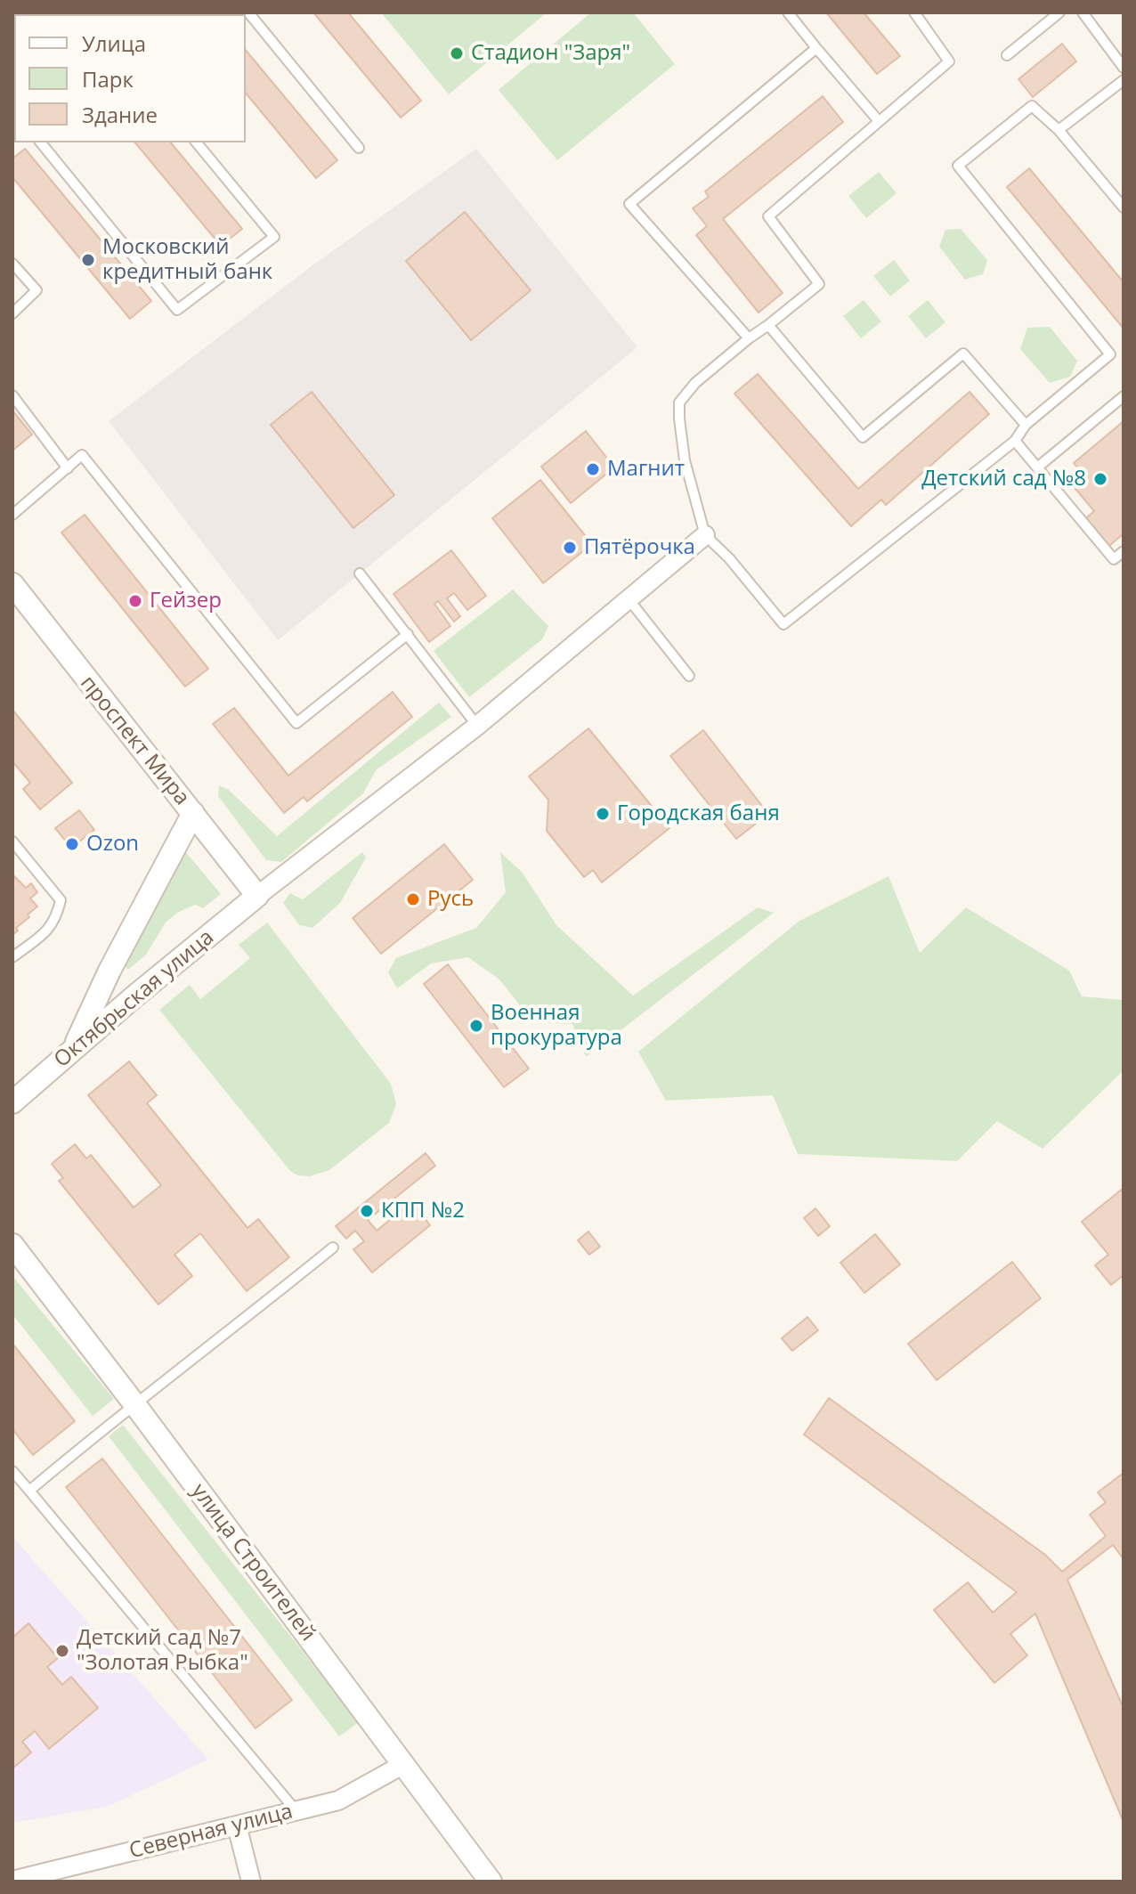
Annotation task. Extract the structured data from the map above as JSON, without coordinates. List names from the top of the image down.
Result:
{
  "streets": {
    "street": [
      "проспект Мира",
      "Октябрьская улица",
      "улица Строителей",
      "Северная улица"
    ]
  },
  "crossings": [
    ["проспект Мира", "Октябрьская улица"],
    ["улица Строителей", "Северная улица"]
  ],
  "places": [
    "Стадион \"Заря\"",
    "Московский кредитный банк",
    "Магнит",
    "Детский сад №8",
    "Пятёрочка",
    "Гейзер",
    "Городская баня",
    "Ozon",
    "Русь",
    "Военная прокуратура",
    "КПП №2",
    "Детский сад №7 \"Золотая Рыбка\""
  ],
  "legend": ["Улица", "Парк", "Здание"]
}
